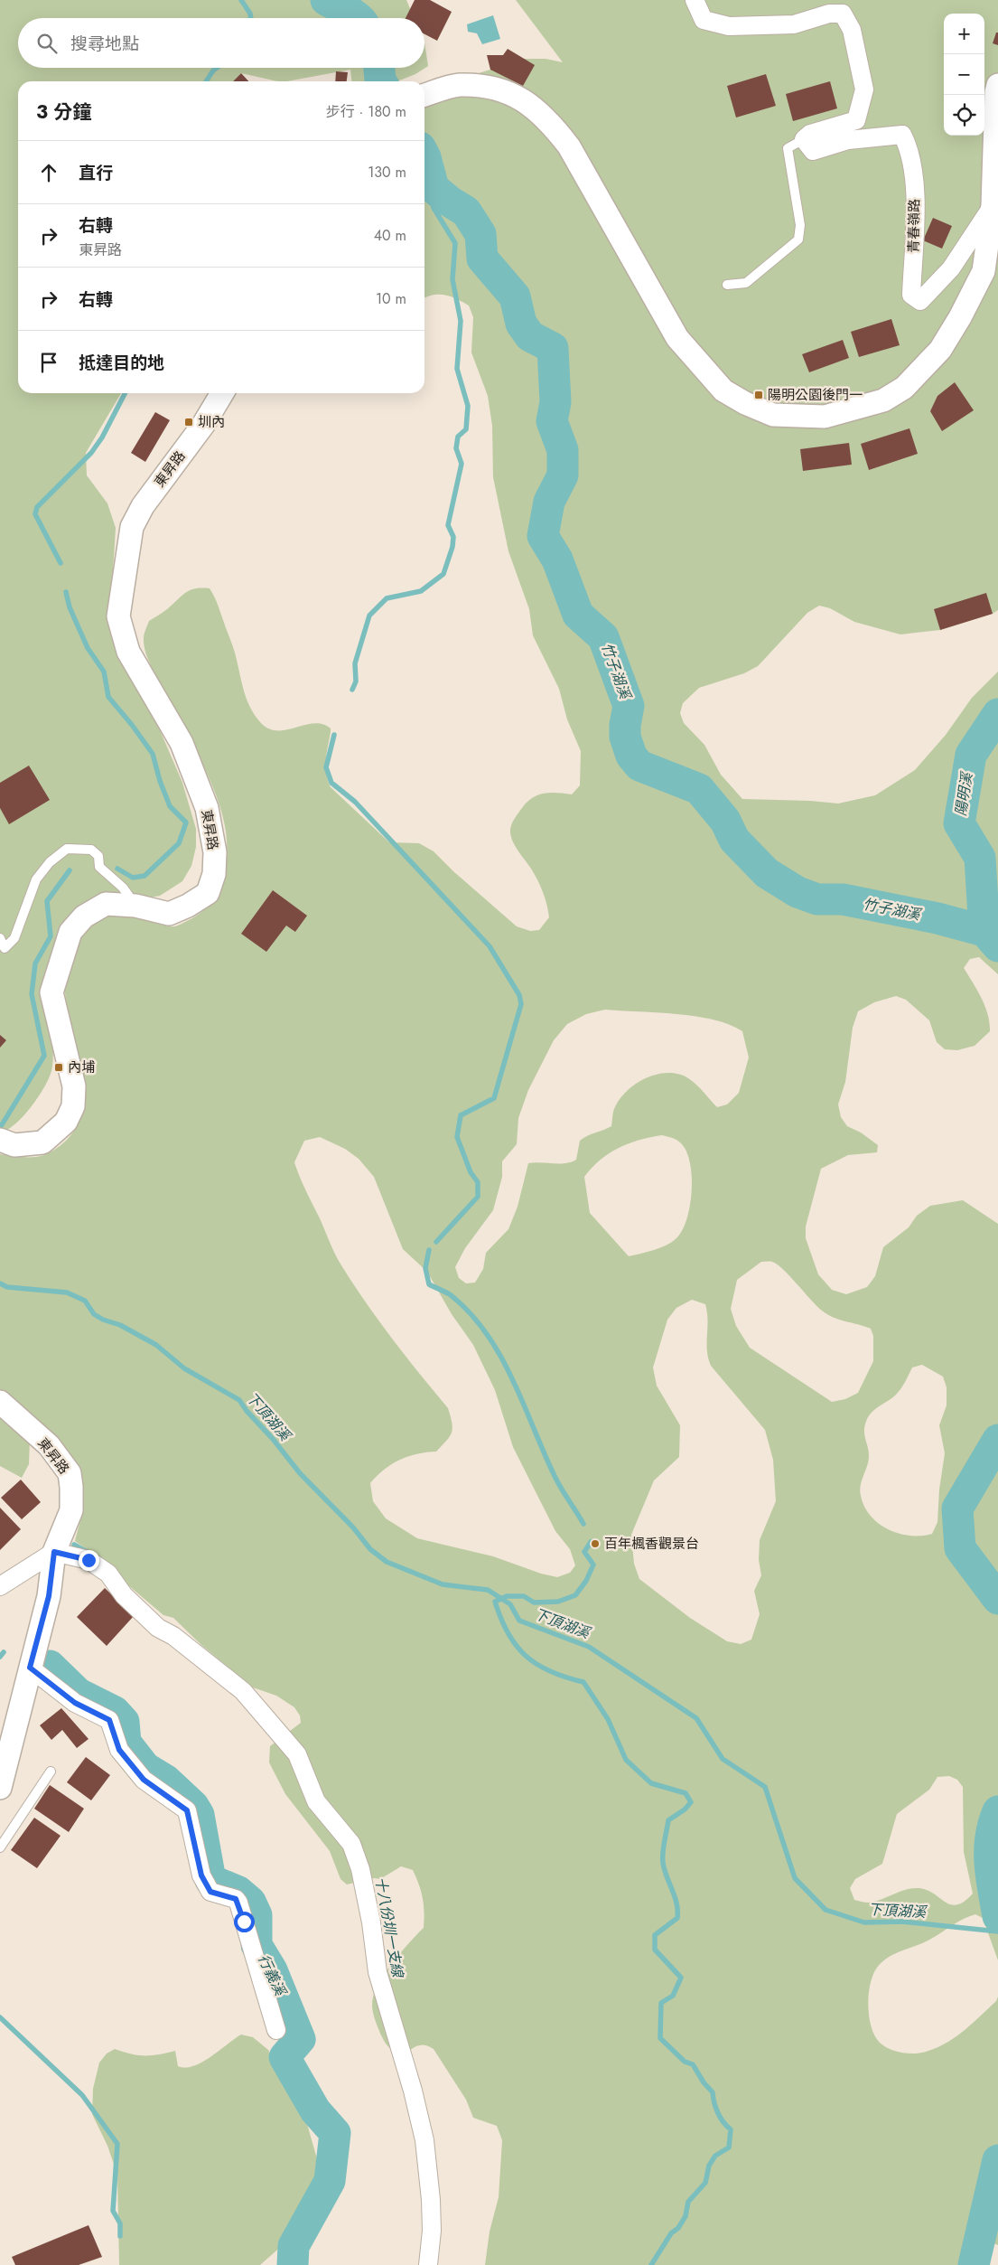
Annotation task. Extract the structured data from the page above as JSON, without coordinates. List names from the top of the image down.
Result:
{
  "streets": {
    "street": ["青春嶺路", "東昇路"]
  },
  "water": [
    "竹子湖溪",
    "陽明溪",
    "下頂湖溪",
    "十八份圳一支線",
    "行義溪"
  ],
  "places": {
    "transit": ["陽明公園後門一", "圳內", "內埔"],
    "other": ["百年楓香觀景台"]
  },
  "page": {
    "map_buttons": ["+", "−"],
    "search": "搜尋地點",
    "heading": ["3 分鐘", "步行 · 180 m"],
    "list": [
      ["直行", "130 m"],
      ["右轉", "東昇路", "40 m"],
      ["右轉", "10 m"],
      "抵達目的地"
    ]
  }
}
